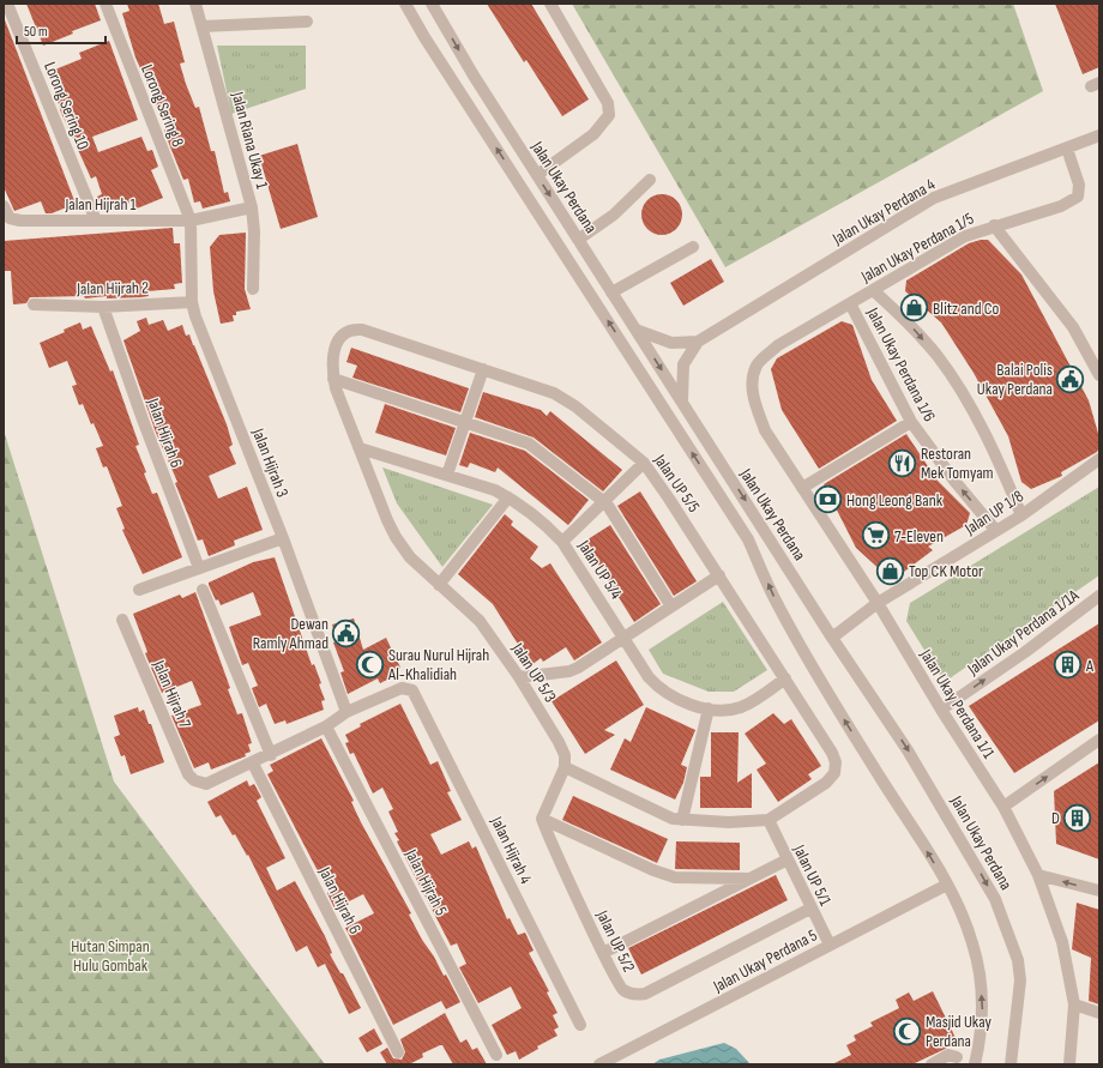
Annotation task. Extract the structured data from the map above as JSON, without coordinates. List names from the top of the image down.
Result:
{
  "streets": {
    "street": [
      "Lorong Sering 10",
      "Lorong Sering 8",
      "Jalan Riana Ukay 1",
      "Jalan Ukay Perdana",
      "Jalan Hijrah 1",
      "Jalan Ukay Perdana 4",
      "Jalan Ukay Perdana 1/5",
      "Jalan Hijrah 2",
      "Jalan Ukay Perdana 1/6",
      "Jalan Hijrah 6",
      "Jalan Hijrah 3",
      "Jalan UP 5/5",
      "Jalan UP 1/8",
      "Jalan UP 5/4",
      "Jalan Ukay Perdana 1/1A",
      "Jalan UP 5/3",
      "Jalan Hijrah 7",
      "Jalan Ukay Perdana 1/1",
      "Jalan Hijrah 4",
      "Jalan UP 5/1",
      "Jalan Hijrah 5",
      "Jalan UP 5/2",
      "Jalan Ukay Perdana 5"
    ]
  },
  "crossings": [
    ["Lorong Sering 10", "Jalan Hijrah 1"],
    ["Lorong Sering 8", "Jalan Hijrah 1"],
    ["Lorong Sering 8", "Jalan Hijrah 3"],
    ["Jalan Riana Ukay 1", "Jalan Hijrah 1"],
    ["Jalan Ukay Perdana", "Jalan Ukay Perdana 4"],
    ["Jalan Ukay Perdana", "Jalan UP 1/8"],
    ["Jalan Ukay Perdana", "Jalan Ukay Perdana 5"],
    ["Jalan Hijrah 1", "Jalan Hijrah 3"],
    ["Jalan Ukay Perdana 4", "Jalan Ukay Perdana 1/5"],
    ["Jalan Ukay Perdana 1/5", "Jalan Ukay Perdana 1/6"],
    ["Jalan Ukay Perdana 1/5", "Jalan Ukay Perdana 1/1"],
    ["Jalan Hijrah 2", "Jalan Hijrah 6"],
    ["Jalan Hijrah 2", "Jalan Hijrah 3"],
    ["Jalan Ukay Perdana 1/6", "Jalan UP 1/8"],
    ["Jalan Hijrah 6", "Jalan Hijrah 7"],
    ["Jalan Hijrah 3", "Jalan Hijrah 4"],
    ["Jalan UP 5/5", "Jalan UP 5/4"],
    ["Jalan UP 5/5", "Jalan UP 5/3"],
    ["Jalan UP 5/5", "Jalan UP 5/1"],
    ["Jalan UP 1/8", "Jalan Ukay Perdana 1/1"],
    ["Jalan UP 5/4", "Jalan UP 5/3"],
    ["Jalan Ukay Perdana 1/1A", "Jalan Ukay Perdana 1/1"],
    ["Jalan UP 5/1", "Jalan UP 5/2"],
    ["Jalan UP 5/1", "Jalan Ukay Perdana 5"]
  ],
  "one_way": ["Jalan Ukay Perdana 1/1A"],
  "parks": ["Hutan Simpan Hulu Gombak"],
  "places": {
    "shop": ["Blitz and Co", "Top CK Motor"],
    "public building": ["Balai Polis Ukay Perdana", "Dewan Ramly Ahmad"],
    "restaurant": ["Restoran Mek Tomyam"],
    "bank": ["Hong Leong Bank"],
    "supermarket": ["7-Eleven"],
    "mosque": ["Surau Nurul Hijrah Al-Khalidiah", "Masjid Ukay Perdana"],
    "building": ["A", "D"]
  },
  "scale_bar": "50 m"
}
